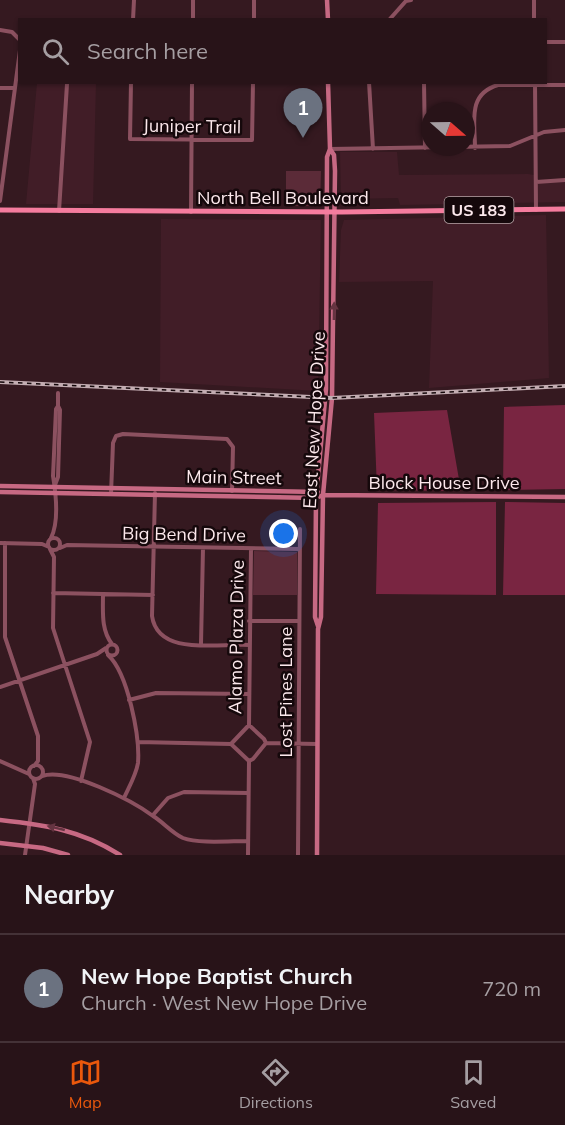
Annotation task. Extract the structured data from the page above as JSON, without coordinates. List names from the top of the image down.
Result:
{
  "streets": {
    "main road": [
      "North Bell Boulevard",
      "US 183",
      "East New Hope Drive",
      "Main Street",
      "Block House Drive"
    ],
    "street": [
      "Juniper Trail",
      "Big Bend Drive",
      "Alamo Plaza Drive",
      "Lost Pines Lane"
    ]
  },
  "crossings": [
    ["North Bell Boulevard", "East New Hope Drive"],
    ["East New Hope Drive", "Main Street"],
    ["East New Hope Drive", "Block House Drive"],
    ["Main Street", "Block House Drive"],
    ["Big Bend Drive", "Alamo Plaza Drive"],
    ["Big Bend Drive", "Lost Pines Lane"]
  ],
  "north": "right",
  "page": {
    "search": "Search here",
    "pins": "1",
    "heading": "Nearby",
    "list": [
      {
        "mark": "1",
        "name": "New Hope Baptist Church",
        "note": "Church · West New Hope Drive",
        "value": "720 m"
      }
    ],
    "nav": ["Map", "Directions", "Saved"]
  }
}
